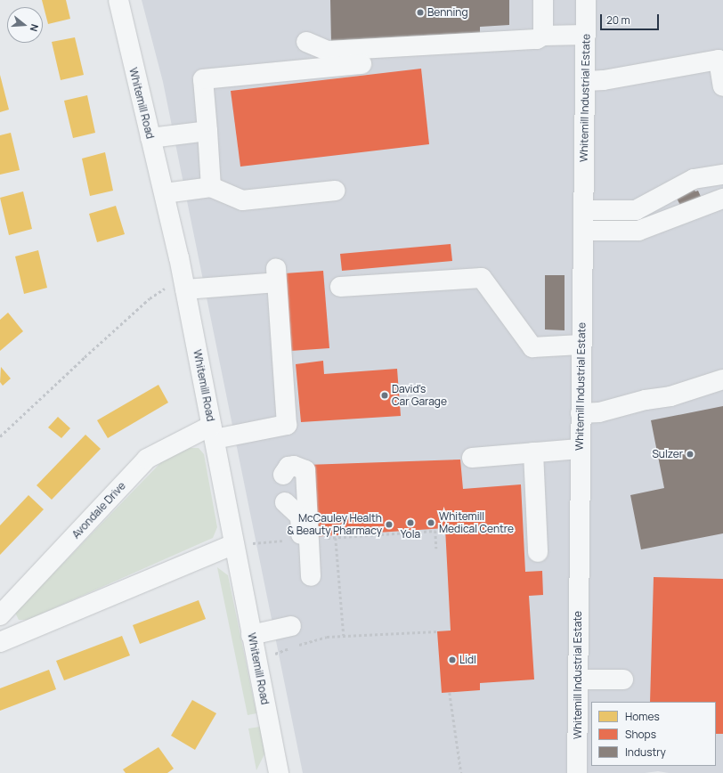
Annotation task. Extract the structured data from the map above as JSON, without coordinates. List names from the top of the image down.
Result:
{
  "streets": {
    "street": ["Whitemill Industrial Estate", "Whitemill Road", "Avondale Drive"]
  },
  "crossings": [
    ["Whitemill Road", "Avondale Drive"]
  ],
  "places": [
    "Benning",
    "David's Car Garage",
    "Sulzer",
    "Yola",
    "Whitemill Medical Centre",
    "McCauley Health & Beauty Pharmacy",
    "Lidl"
  ],
  "legend": ["Homes", "Shops", "Industry"],
  "scale_bar": "20 m",
  "north": "right"
}
